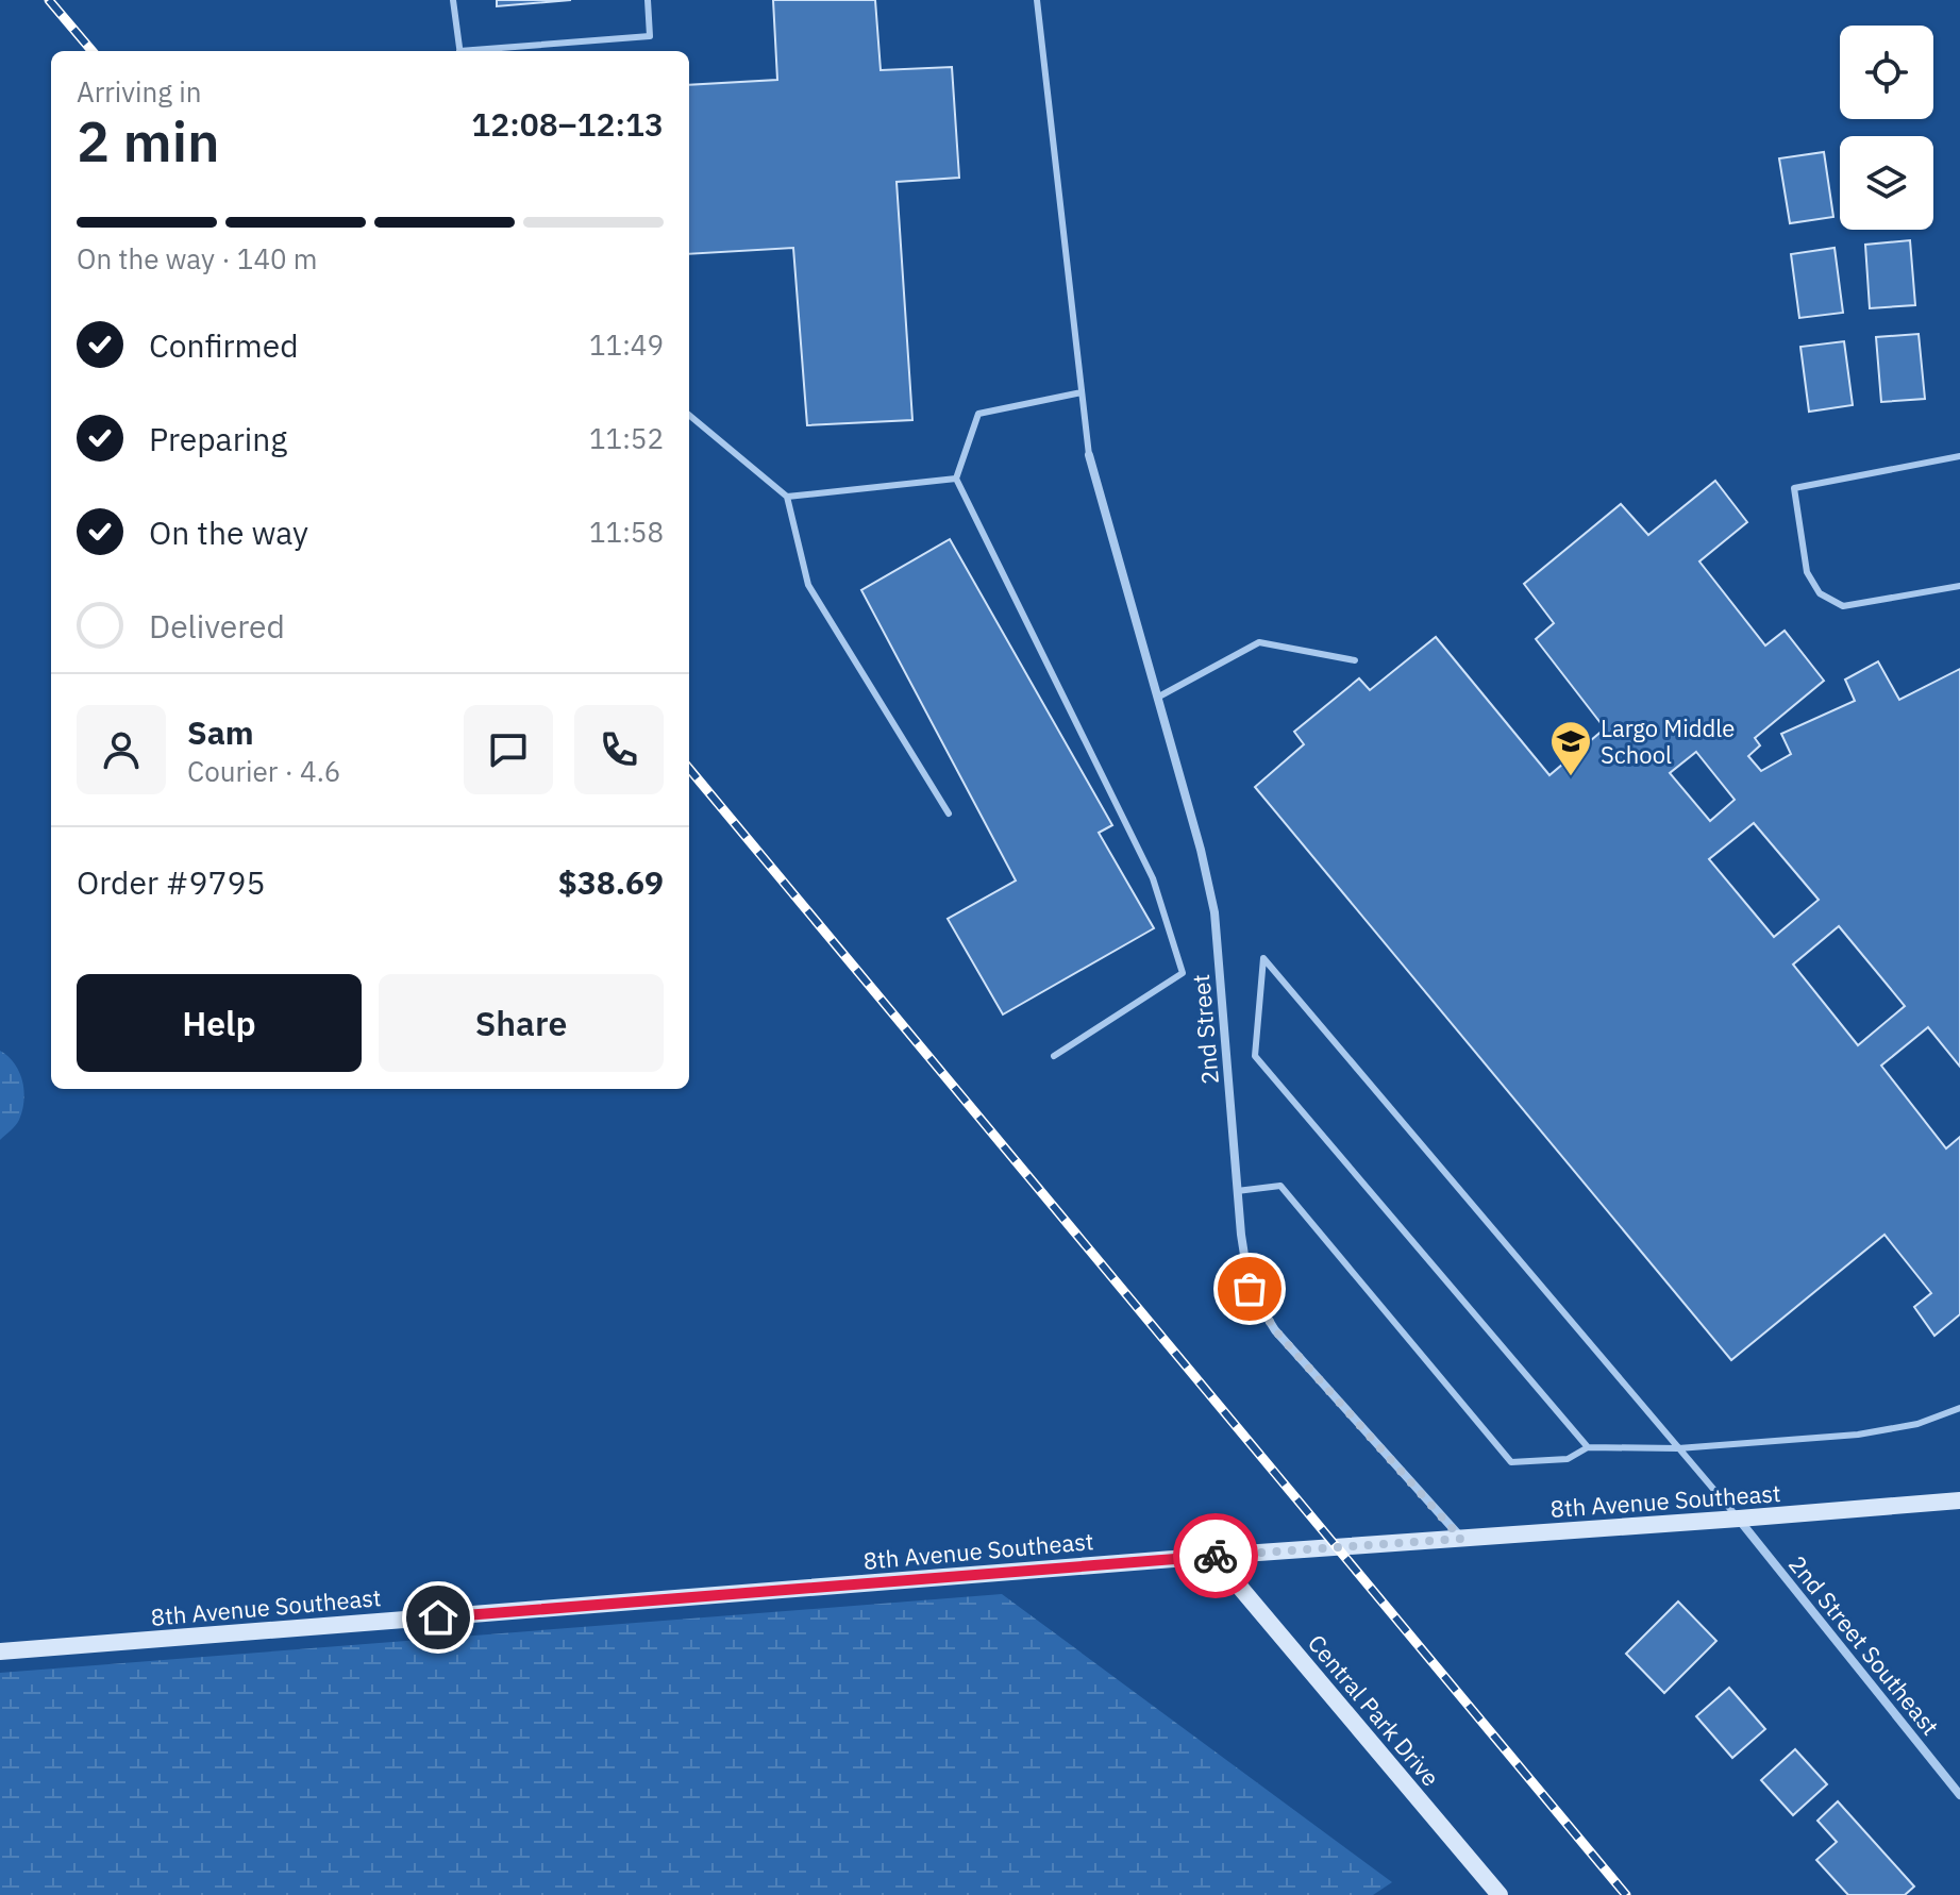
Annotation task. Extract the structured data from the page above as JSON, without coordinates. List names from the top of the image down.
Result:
{
  "streets": {
    "street": [
      "2nd Street",
      "8th Avenue Southeast",
      "2nd Street Southeast",
      "Central Park Drive"
    ]
  },
  "crossings": [
    ["2nd Street", "8th Avenue Southeast"],
    ["8th Avenue Southeast", "2nd Street Southeast"],
    ["8th Avenue Southeast", "Central Park Drive"]
  ],
  "places": {
    "school or university": ["Largo Middle School"]
  },
  "page": {
    "heading": ["2 min", "Arriving in", "12:08–12:13"],
    "panel": [
      "Sam",
      "Courier · 4.6",
      "Order #9795",
      "$38.69"
    ],
    "bar": "On the way · 140 m",
    "list": [
      ["Confirmed", "11:49"],
      ["Preparing", "11:52"],
      ["On the way", "11:58"],
      "Delivered"
    ],
    "buttons": ["Help", "Share"]
  }
}
